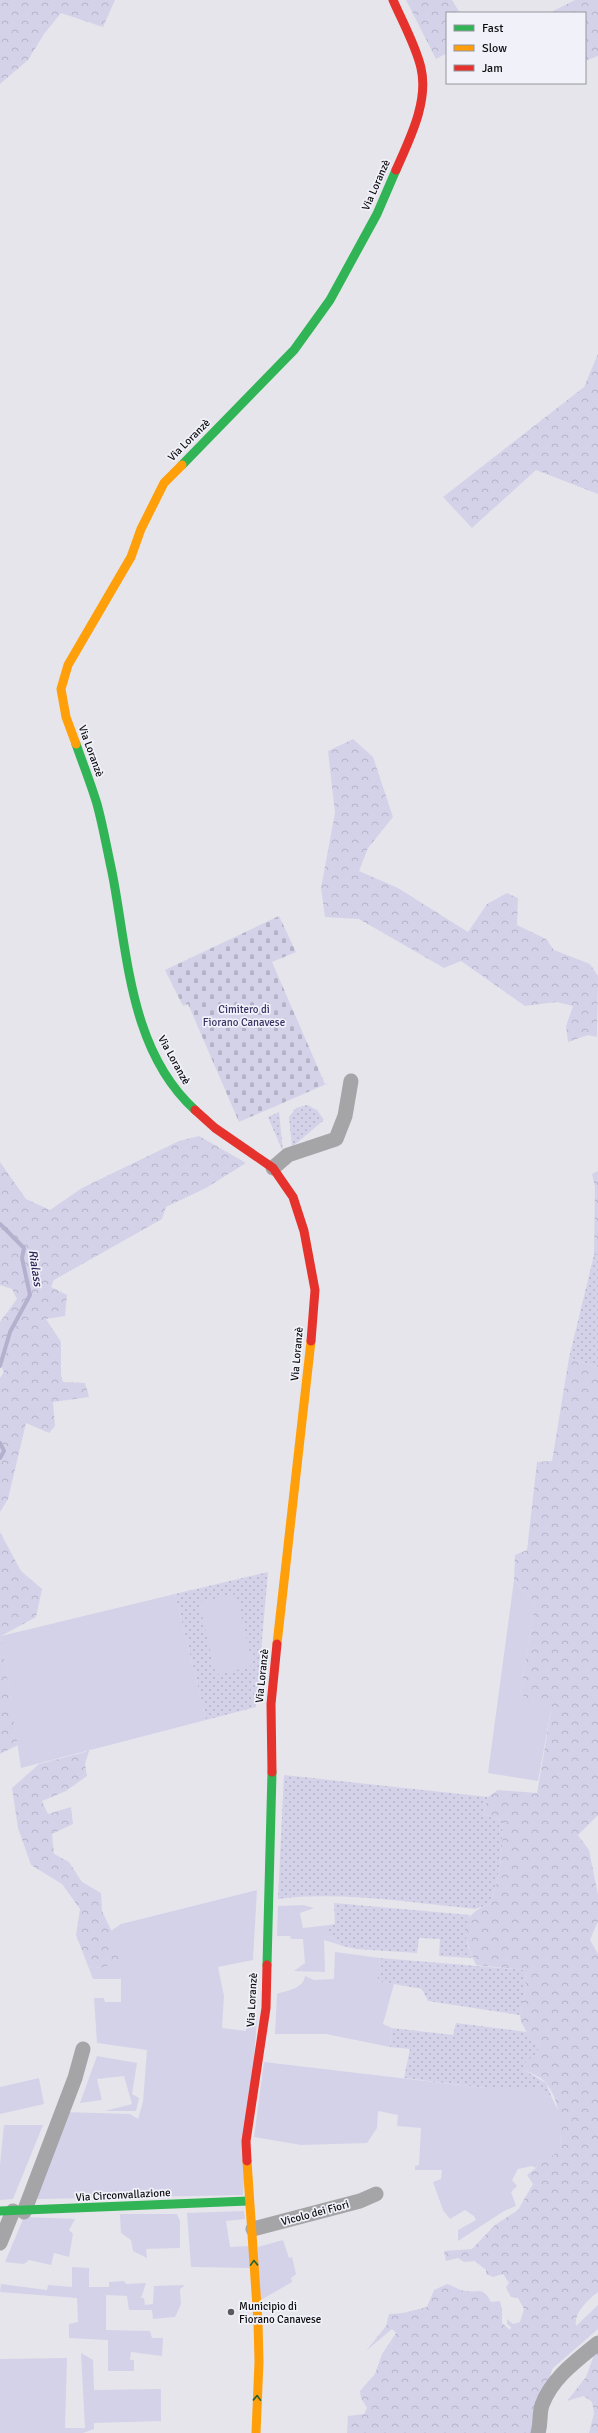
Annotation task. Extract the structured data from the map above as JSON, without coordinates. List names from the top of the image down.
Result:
{
  "streets": {
    "street": ["Via Loranzè", "Via Circonvallazione", "Vicolo dei Fiori"]
  },
  "crossings": [
    ["Via Loranzè", "Via Circonvallazione"],
    ["Via Loranzè", "Vicolo dei Fiori"]
  ],
  "water": ["Rialass"],
  "parks": ["Cimitero di Fiorano Canavese"],
  "places": ["Municipio di Fiorano Canavese"],
  "legend": ["Fast", "Slow", "Jam"]
}
